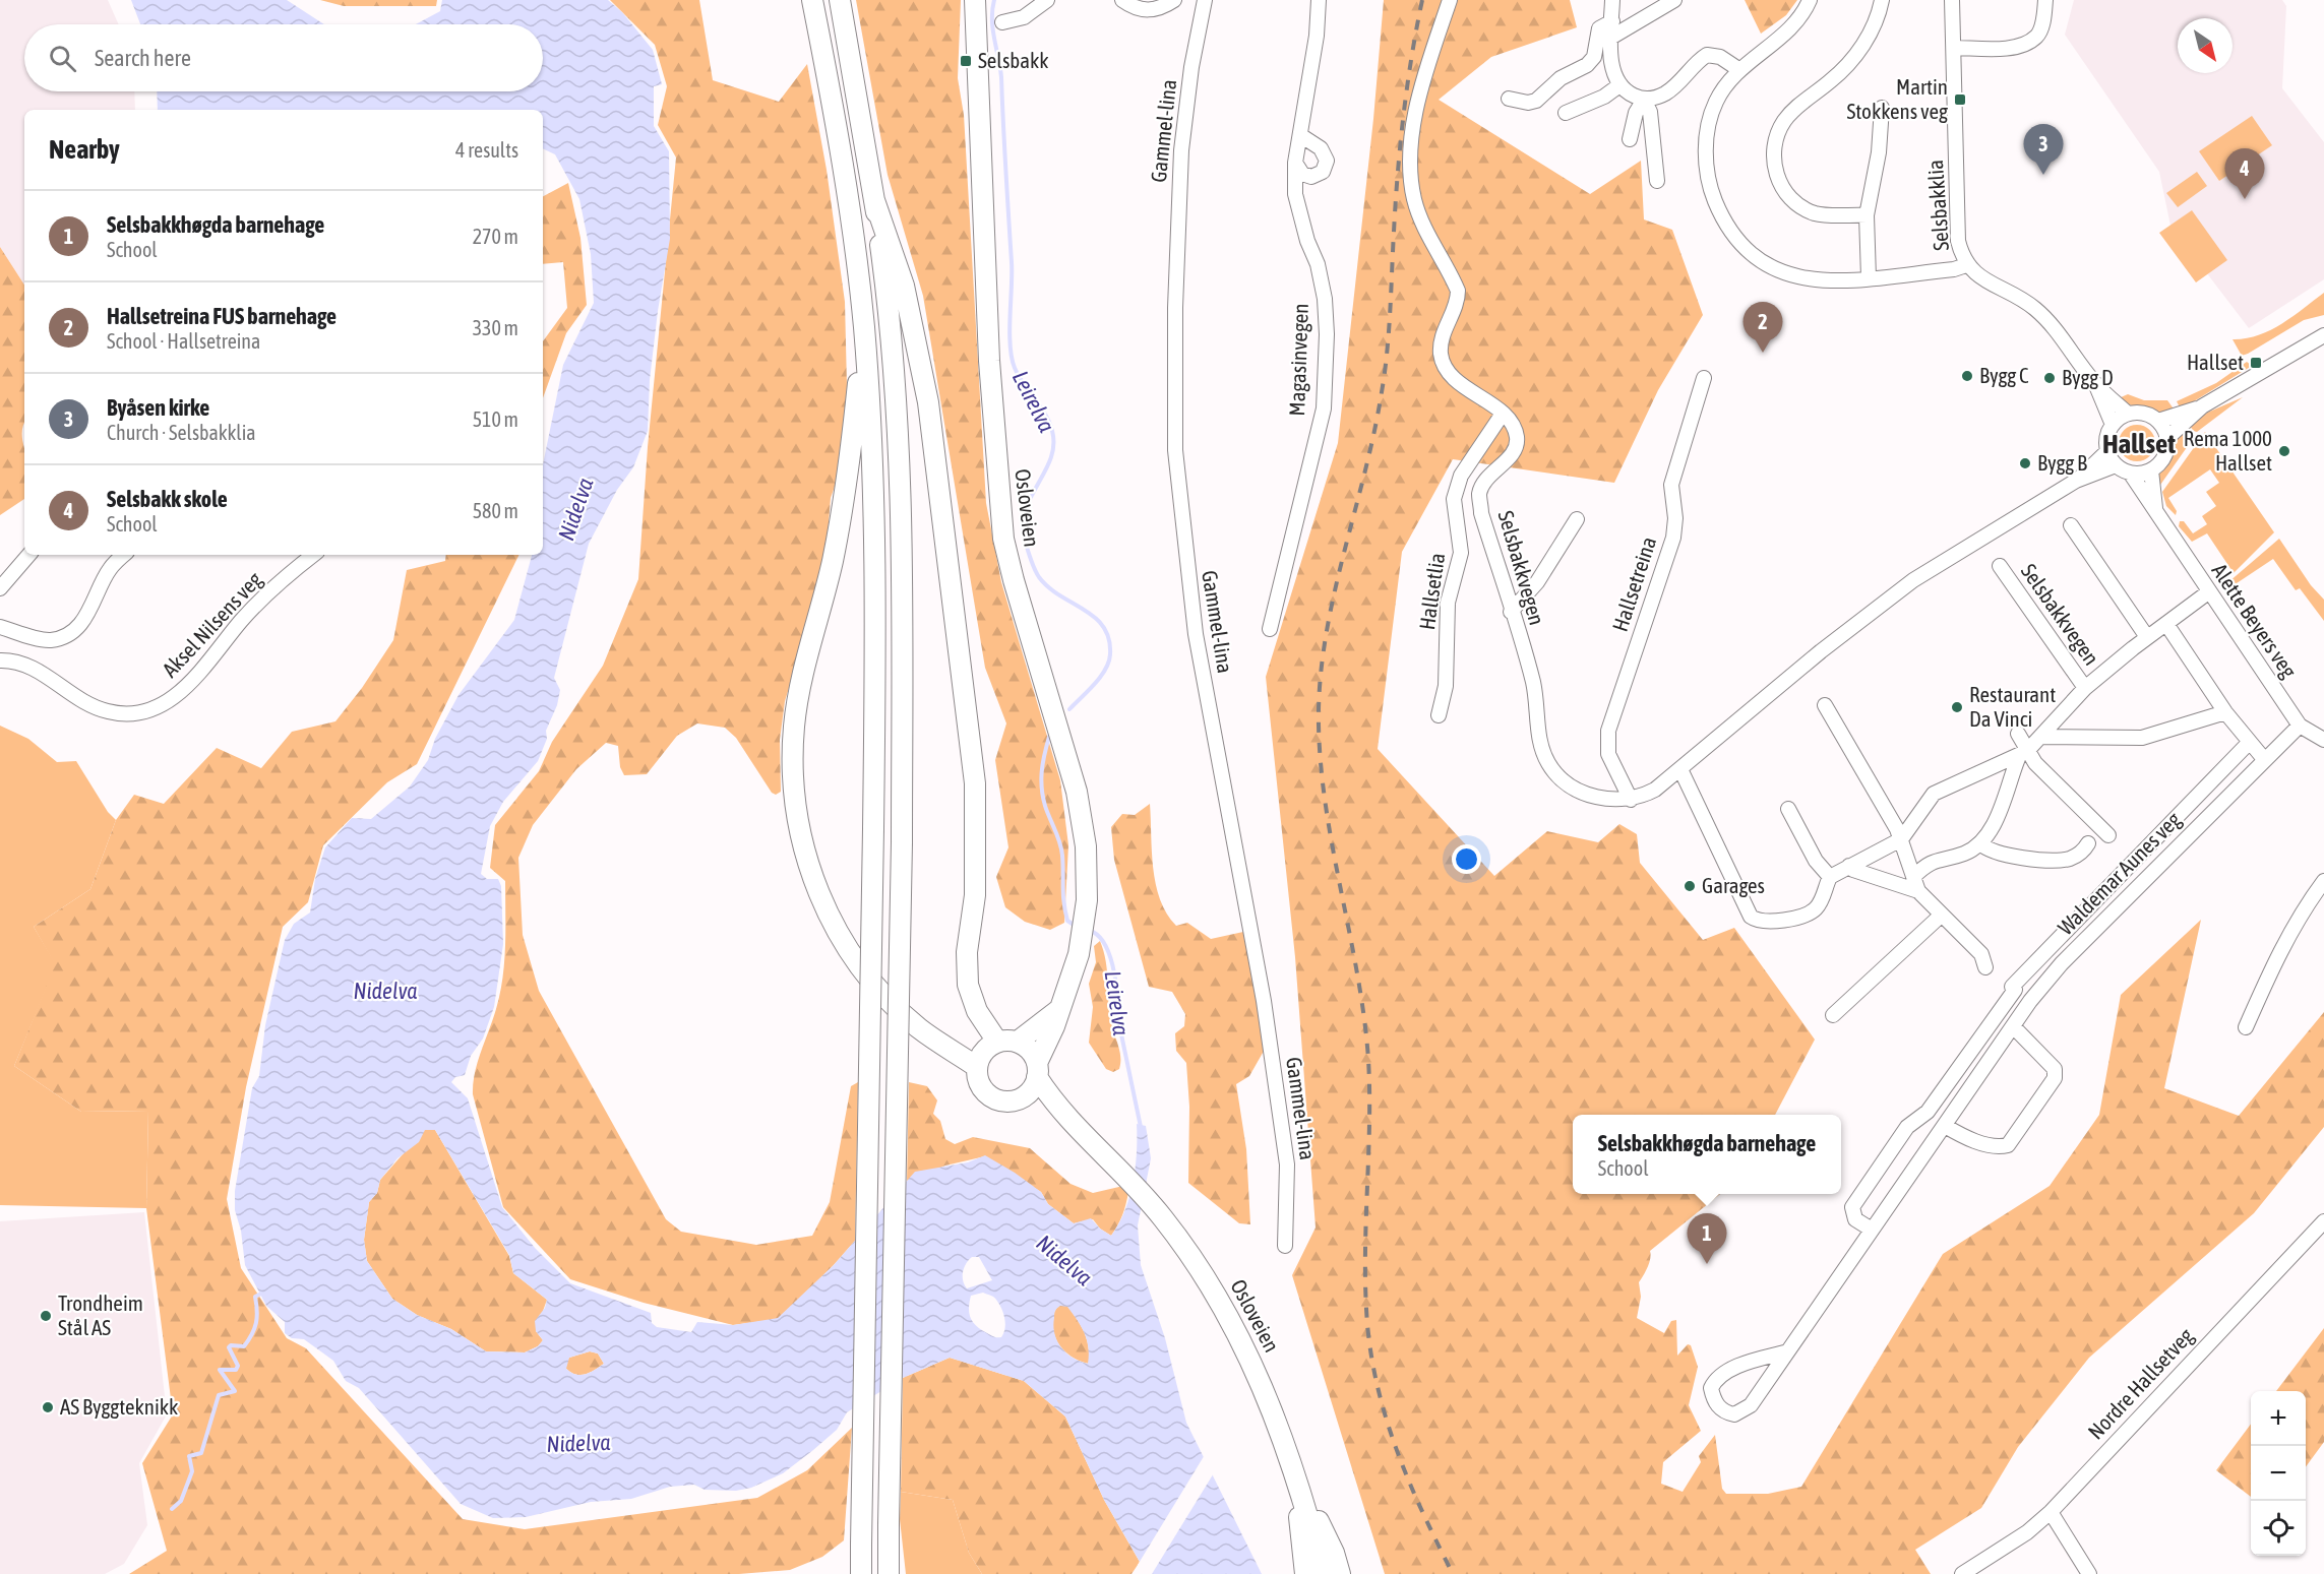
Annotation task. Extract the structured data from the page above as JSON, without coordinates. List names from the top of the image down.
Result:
{
  "streets": {
    "highway": ["Osloveien"],
    "street": [
      "Gammel-lina",
      "Selsbakklia",
      "Magasinvegen",
      "Selsbakkvegen",
      "Hallsetreina",
      "Hallsetlia",
      "Alette Beyers veg",
      "Aksel Nilsens veg",
      "Waldemar Aunes veg",
      "Nordre Hallsetveg"
    ]
  },
  "crossings": [
    ["Selsbakklia", "Selsbakkvegen"],
    ["Selsbakklia", "Alette Beyers veg"],
    ["Selsbakkvegen", "Hallsetreina"],
    ["Selsbakkvegen", "Hallsetlia"],
    ["Selsbakkvegen", "Alette Beyers veg"],
    ["Selsbakkvegen", "Waldemar Aunes veg"],
    ["Alette Beyers veg", "Waldemar Aunes veg"]
  ],
  "districts": ["Hallset"],
  "water": ["Leirelva", "Nidelva"],
  "places": {
    "transit": ["Selsbakk", "Martin Stokkens veg", "Hallset"],
    "other": [
      "Bygg C",
      "Bygg D",
      "Rema 1000 Hallset",
      "Bygg B",
      "Restaurant Da Vinci",
      "Garages",
      "Trondheim Stål AS",
      "AS Byggteknikk"
    ]
  },
  "north": "bottom right",
  "page": {
    "search": "Search here",
    "heading": ["Nearby", "4 results"],
    "pins": [
      "3",
      "4",
      "2",
      "1"
    ],
    "list": [
      {
        "mark": "1",
        "name": "Selsbakkhøgda barnehage",
        "note": "School",
        "value": "270 m"
      },
      {
        "mark": "2",
        "name": "Hallsetreina FUS barnehage",
        "note": "School · Hallsetreina",
        "value": "330 m"
      },
      {
        "mark": "3",
        "name": "Byåsen kirke",
        "note": "Church · Selsbakklia",
        "value": "510 m"
      },
      {
        "mark": "4",
        "name": "Selsbakk skole",
        "note": "School",
        "value": "580 m"
      }
    ],
    "popup": ["Selsbakkhøgda barnehage", "School"],
    "map_buttons": ["+", "−"]
  }
}
